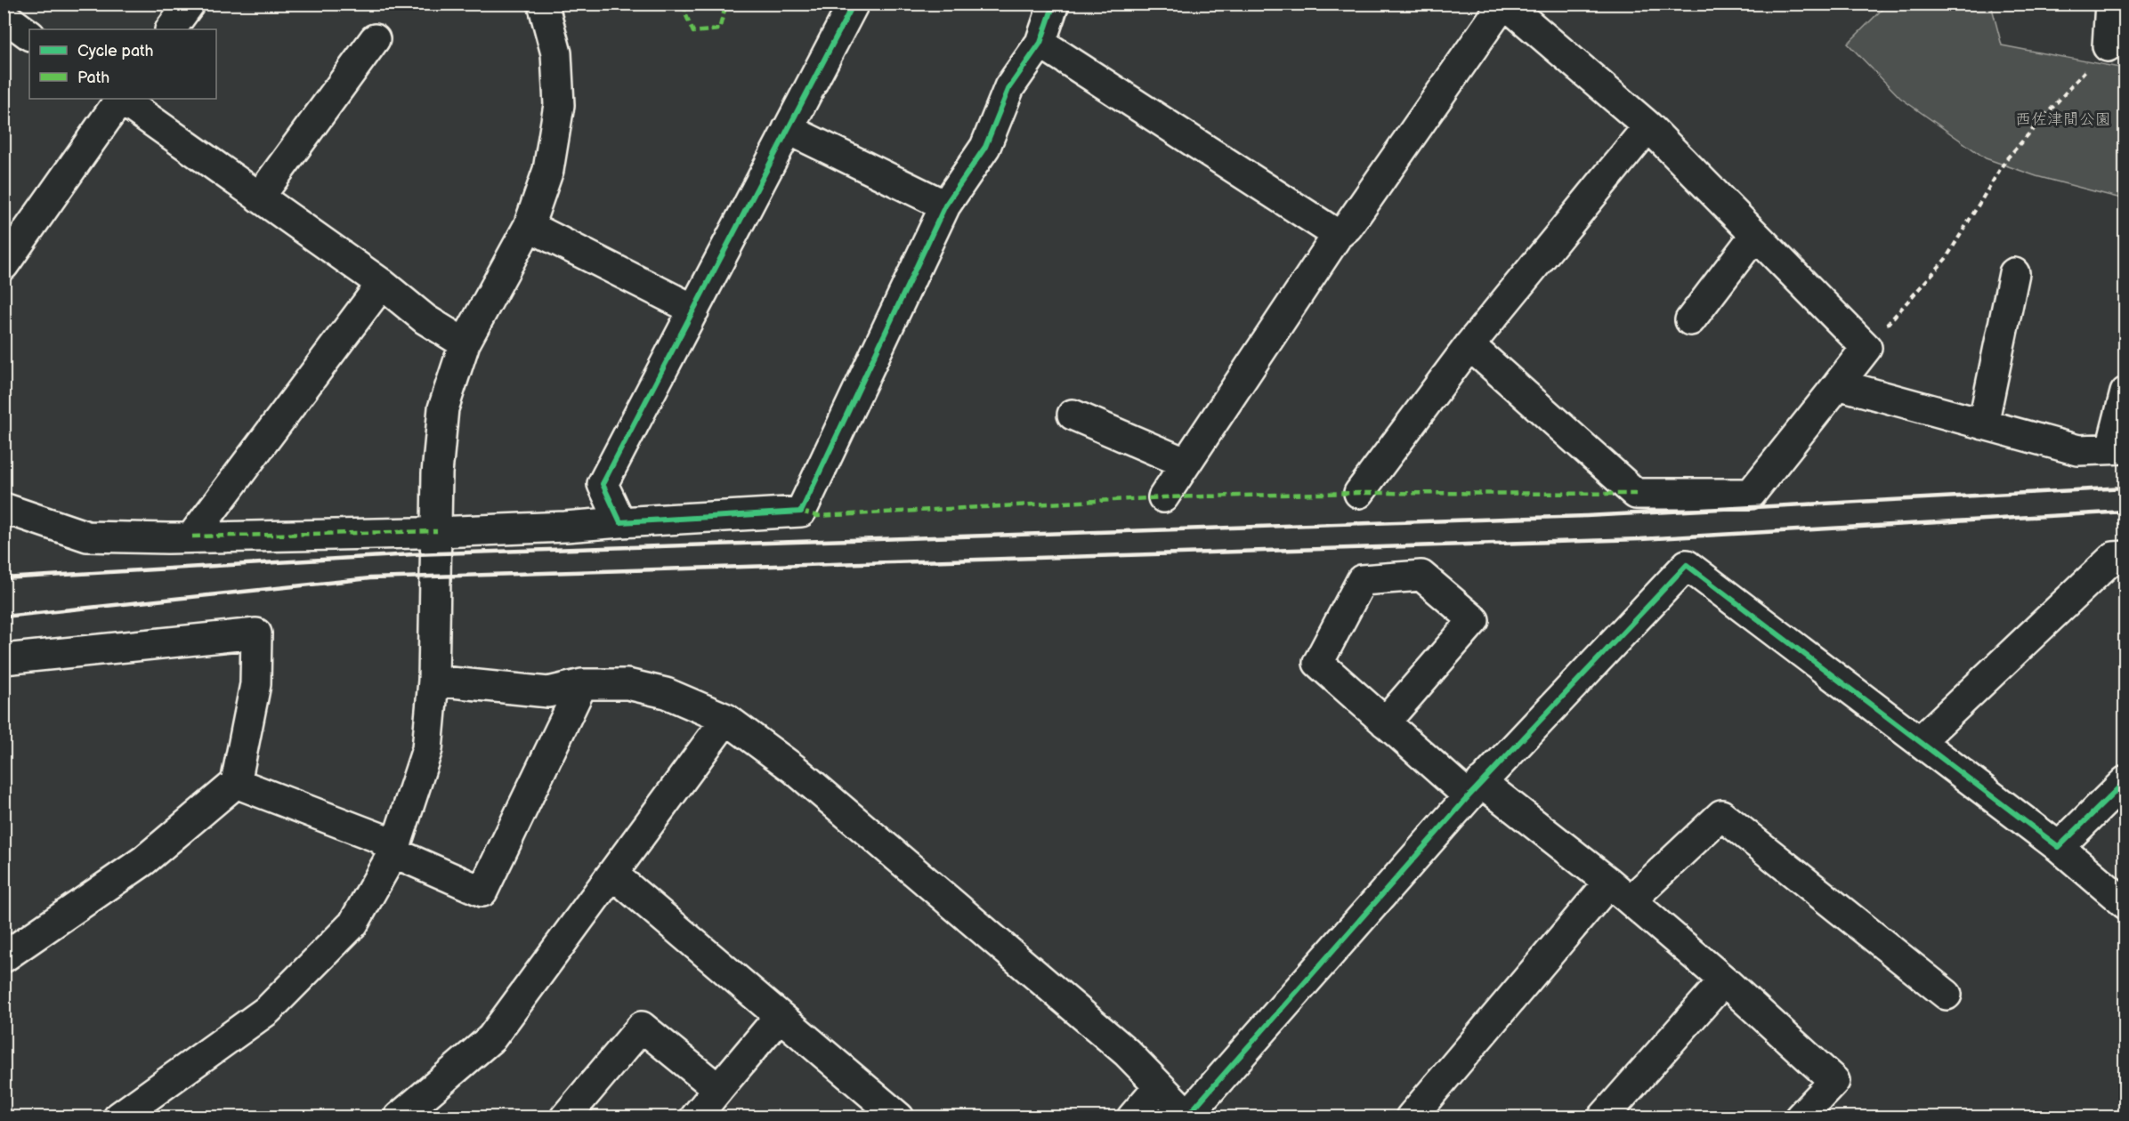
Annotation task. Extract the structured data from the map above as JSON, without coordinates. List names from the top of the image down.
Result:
{
  "parks": ["西佐津間公園"],
  "legend": ["Cycle path", "Path"]
}
